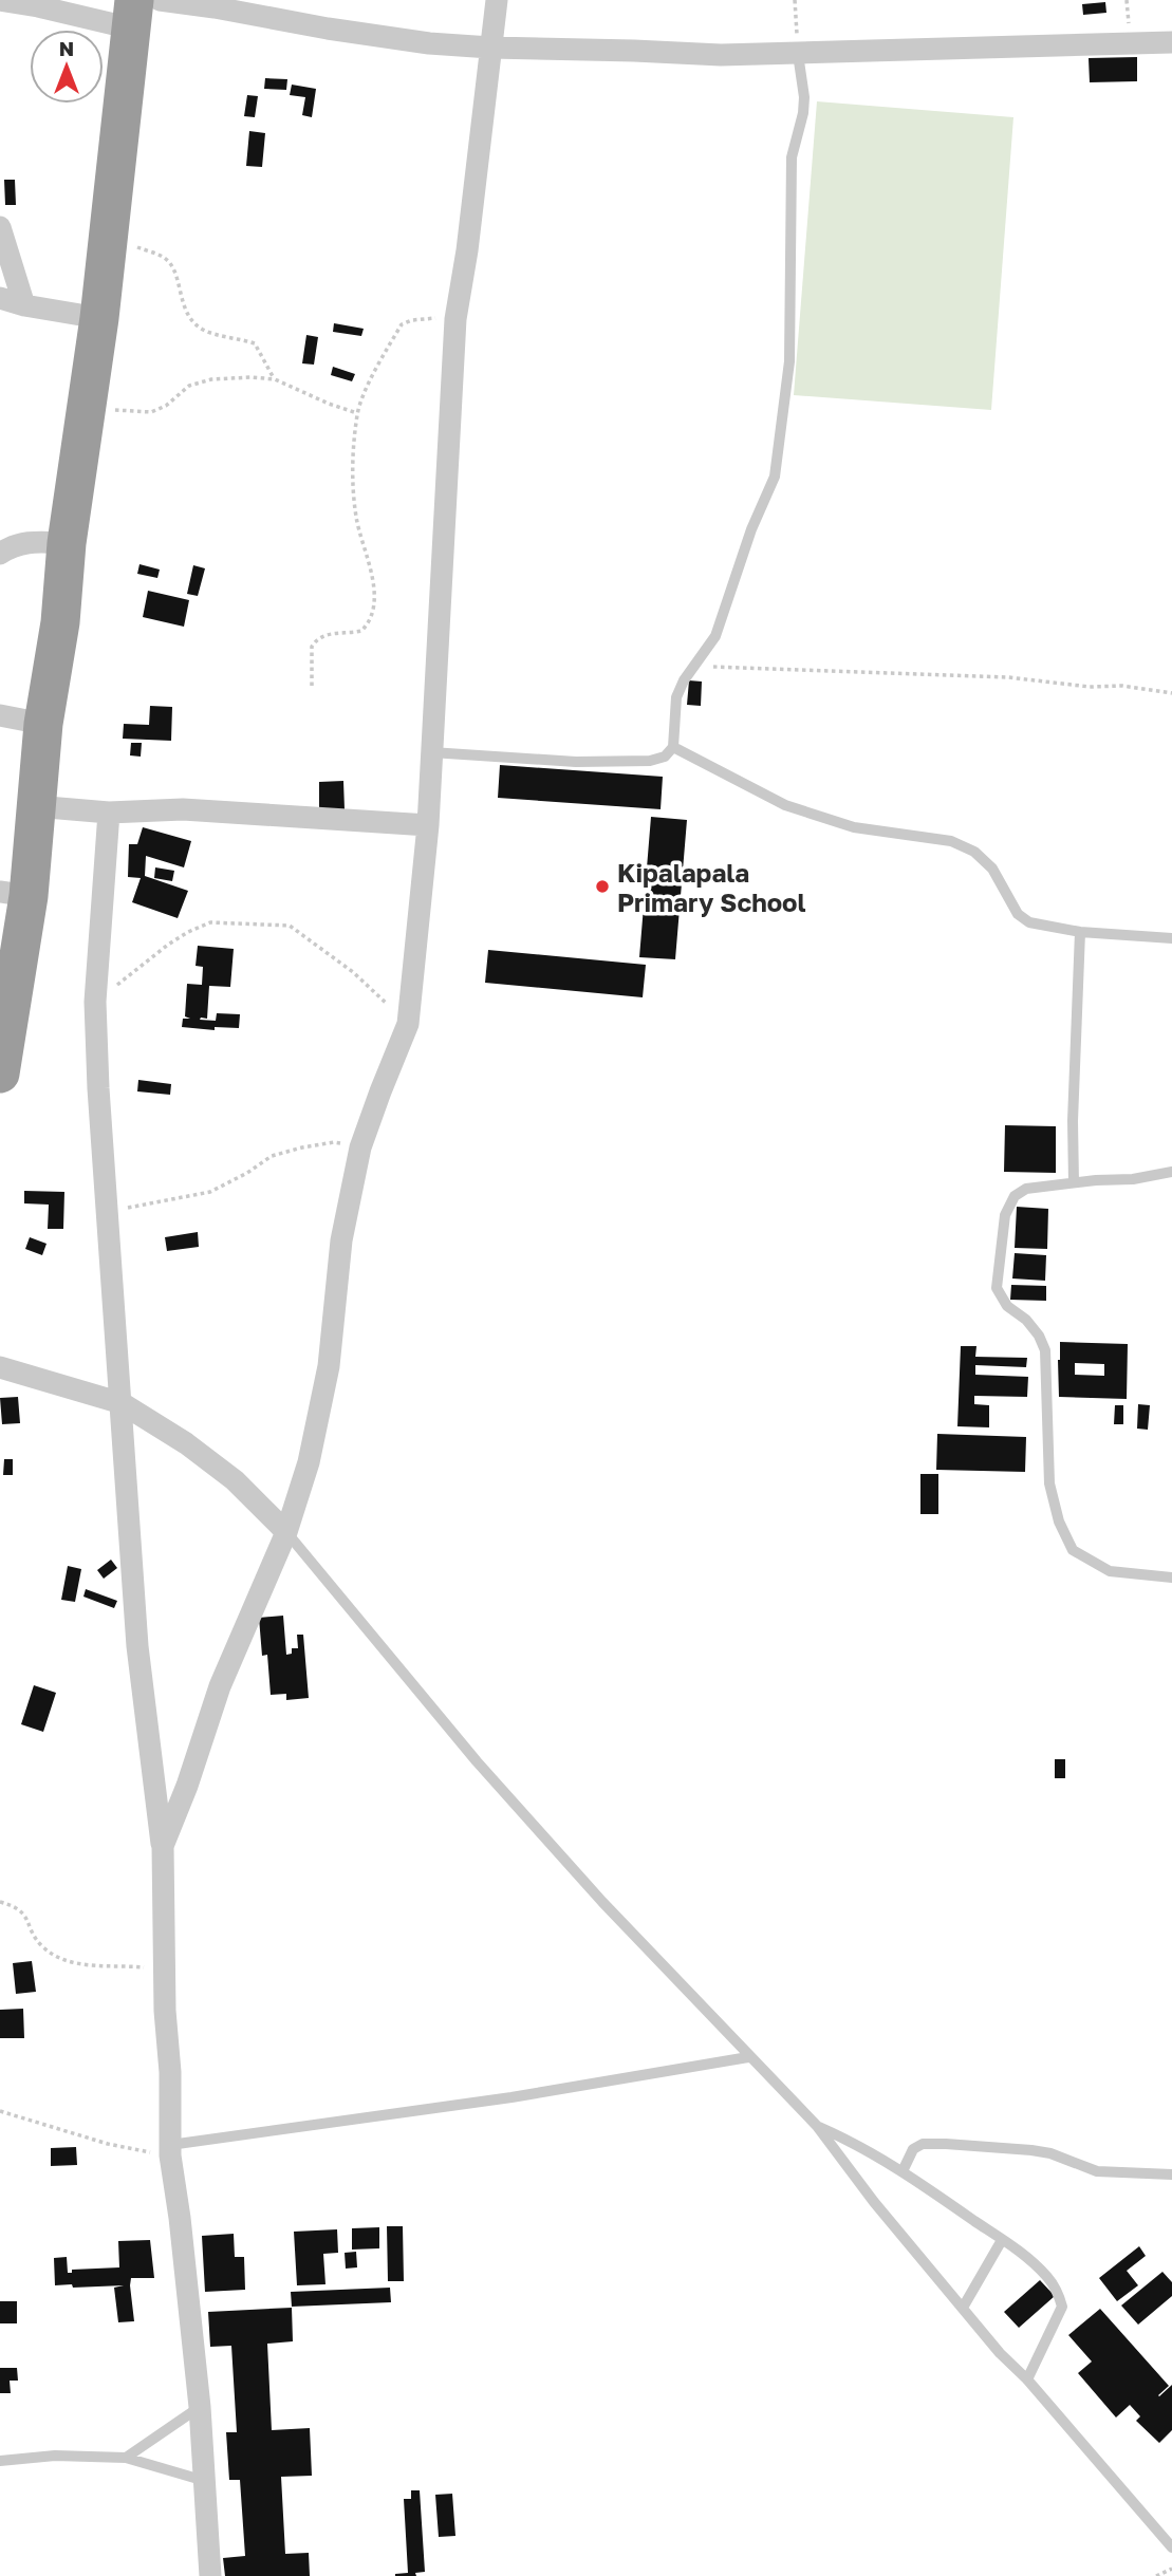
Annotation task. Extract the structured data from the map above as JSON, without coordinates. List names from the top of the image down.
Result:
{
  "places": ["Kipalapala Primary School"],
  "north": "top"
}
